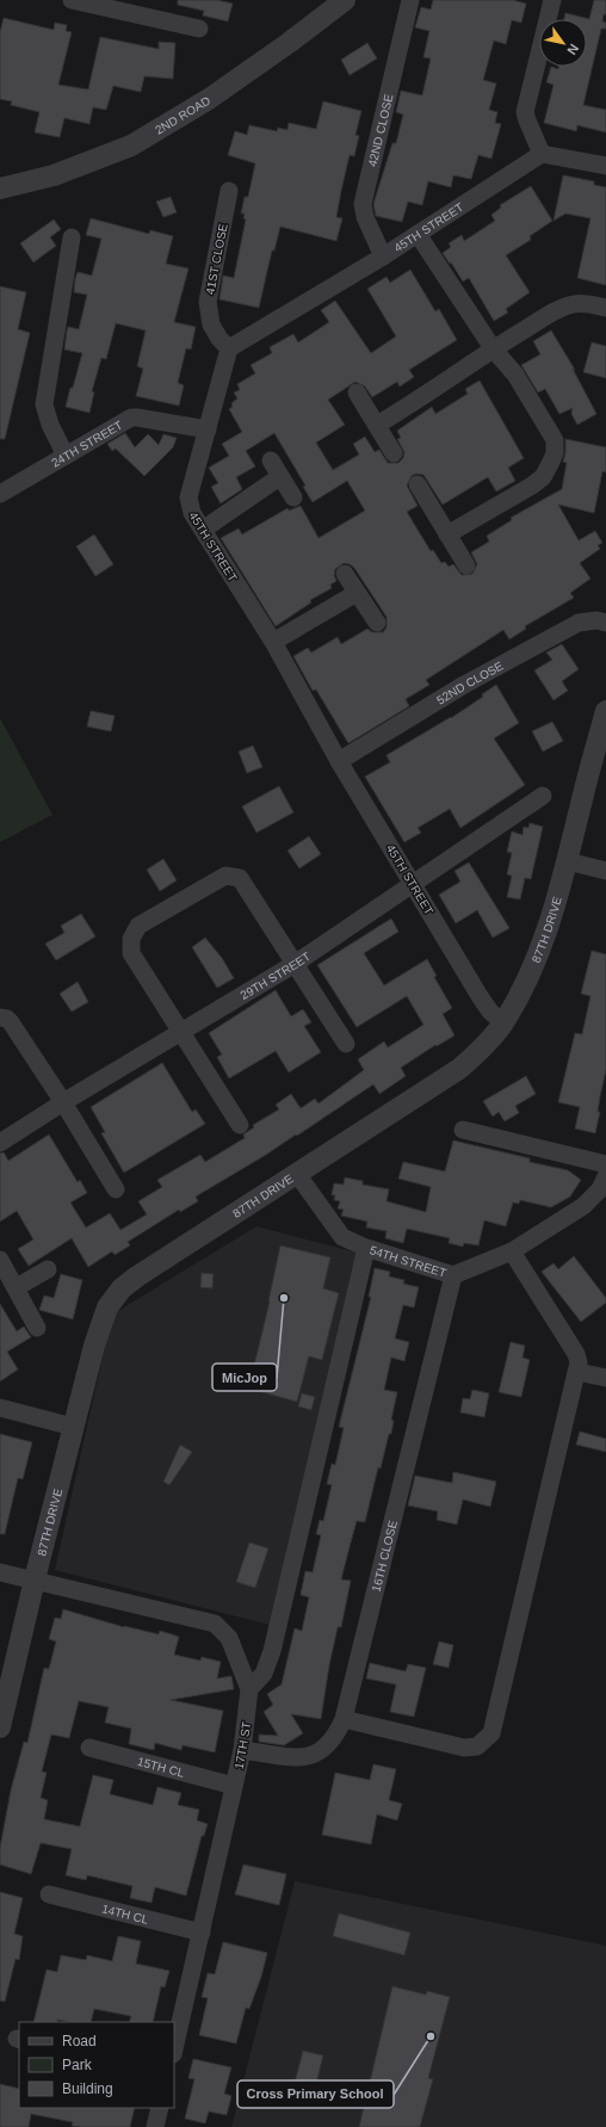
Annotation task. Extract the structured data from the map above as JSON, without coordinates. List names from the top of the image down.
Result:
{
  "streets": {
    "street": [
      "2ND ROAD",
      "42ND CLOSE",
      "45TH STREET",
      "41ST CLOSE",
      "24TH STREET",
      "52ND CLOSE",
      "87TH DRIVE",
      "29TH STREET",
      "54TH STREET",
      "16TH CLOSE",
      "17TH ST",
      "15TH CL",
      "14TH CL"
    ]
  },
  "crossings": [
    ["42ND CLOSE", "45TH STREET"],
    ["45TH STREET", "41ST CLOSE"],
    ["45TH STREET", "24TH STREET"],
    ["45TH STREET", "52ND CLOSE"],
    ["45TH STREET", "87TH DRIVE"],
    ["45TH STREET", "29TH STREET"],
    ["87TH DRIVE", "54TH STREET"],
    ["87TH DRIVE", "17TH ST"],
    ["54TH STREET", "16TH CLOSE"],
    ["16TH CLOSE", "17TH ST"],
    ["17TH ST", "15TH CL"],
    ["17TH ST", "14TH CL"]
  ],
  "places": ["MicJop", "Cross Primary School"],
  "legend": ["Road", "Park", "Building"],
  "north": "bottom right"
}
